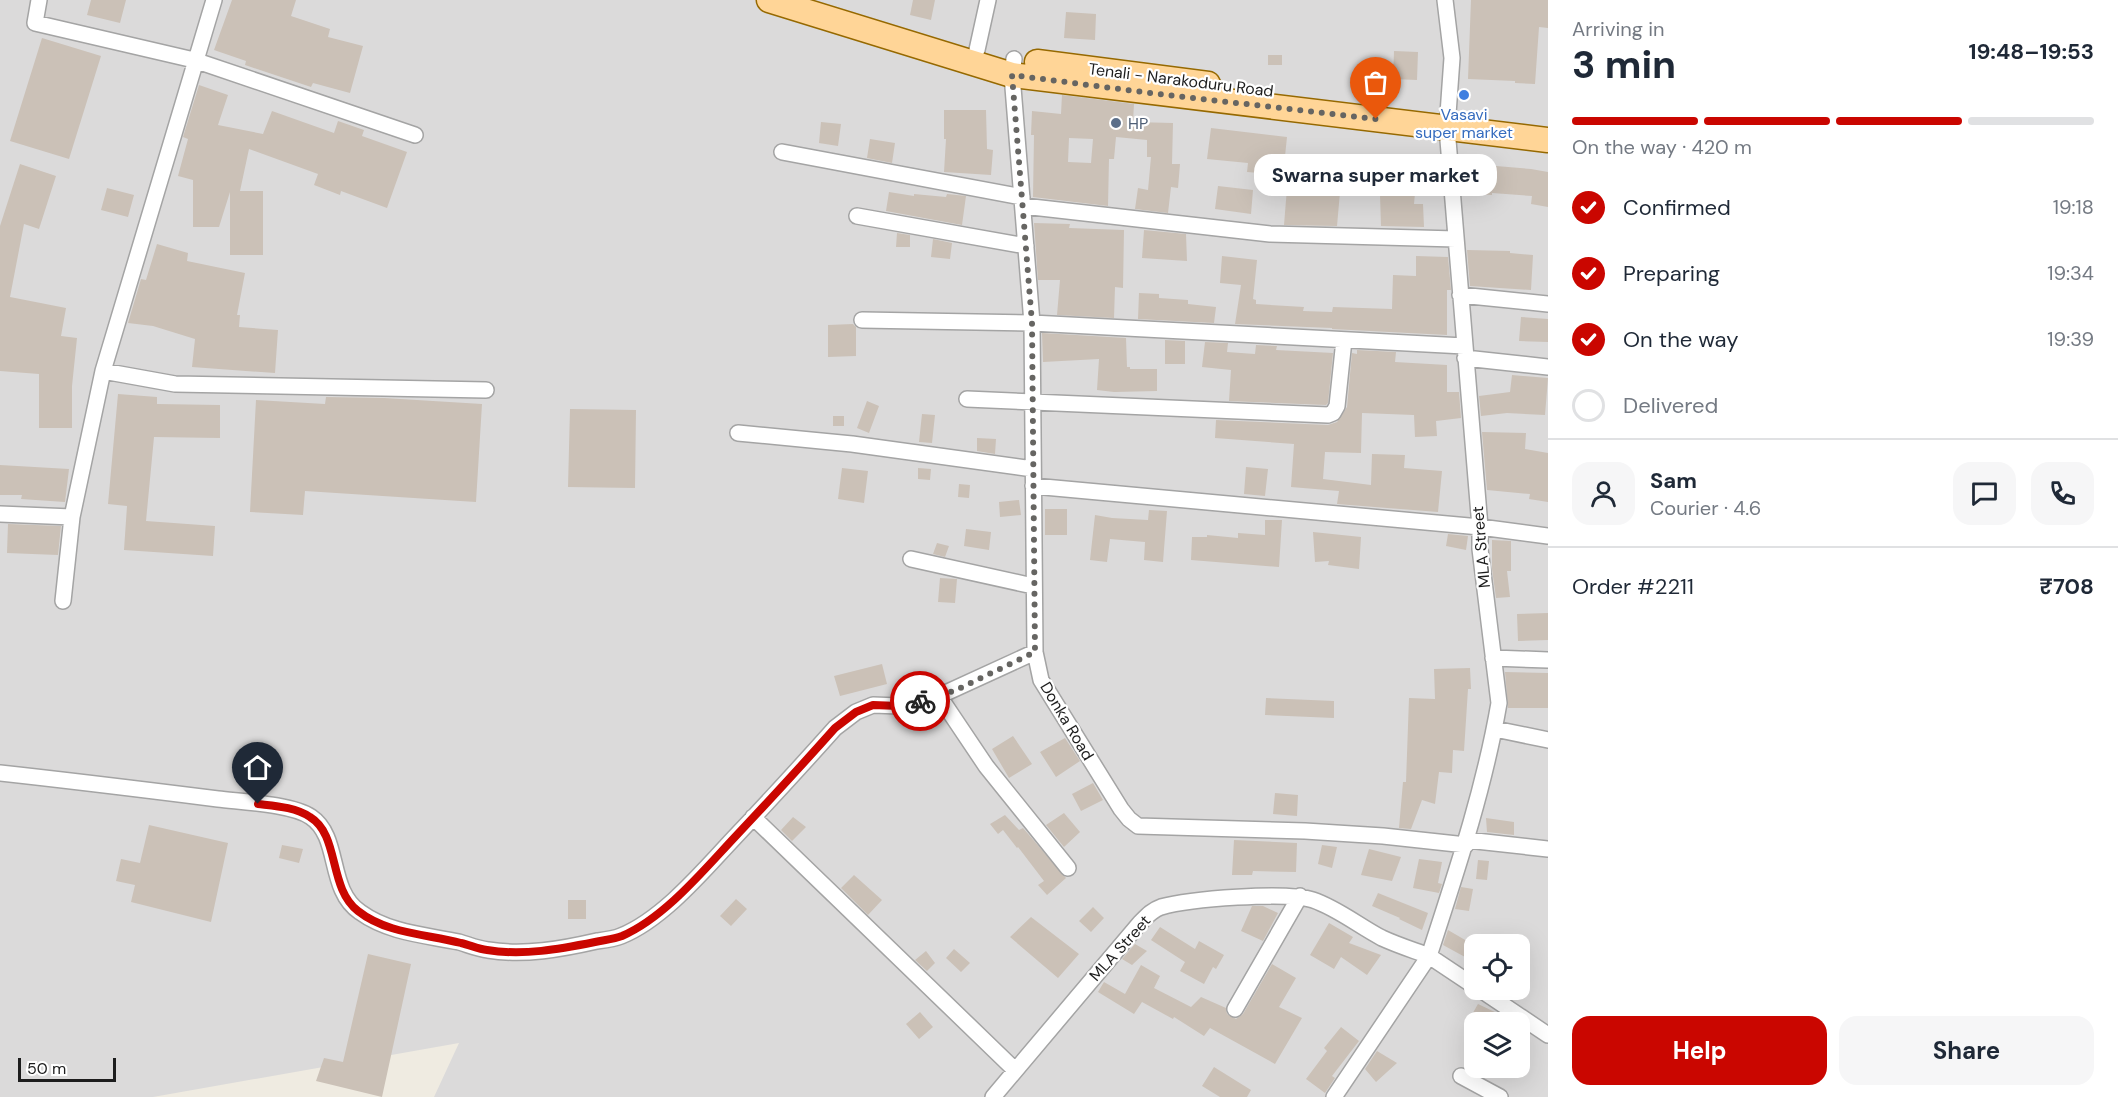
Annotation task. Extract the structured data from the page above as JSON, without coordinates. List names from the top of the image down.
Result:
{
  "streets": {
    "main road": ["Tenali - Narakoduru Road"],
    "street": ["MLA Street", "Donka Road"]
  },
  "crossings": [
    ["Tenali - Narakoduru Road", "MLA Street"],
    ["Tenali - Narakoduru Road", "Donka Road"],
    ["MLA Street", "Donka Road"]
  ],
  "places": ["Vasavi super market", "Swarna super market", "HP"],
  "scale_bar": "50 m",
  "page": {
    "heading": ["3 min", "Arriving in", "19:48–19:53"],
    "panel": [
      "Sam",
      "Courier · 4.6",
      "Order #2211",
      "₹708"
    ],
    "bar": "On the way · 420 m",
    "bubble": "Swarna super market",
    "list": [
      ["Confirmed", "19:18"],
      ["Preparing", "19:34"],
      ["On the way", "19:39"],
      "Delivered"
    ],
    "buttons": ["Help", "Share"],
    "scale": "50 m"
  }
}
